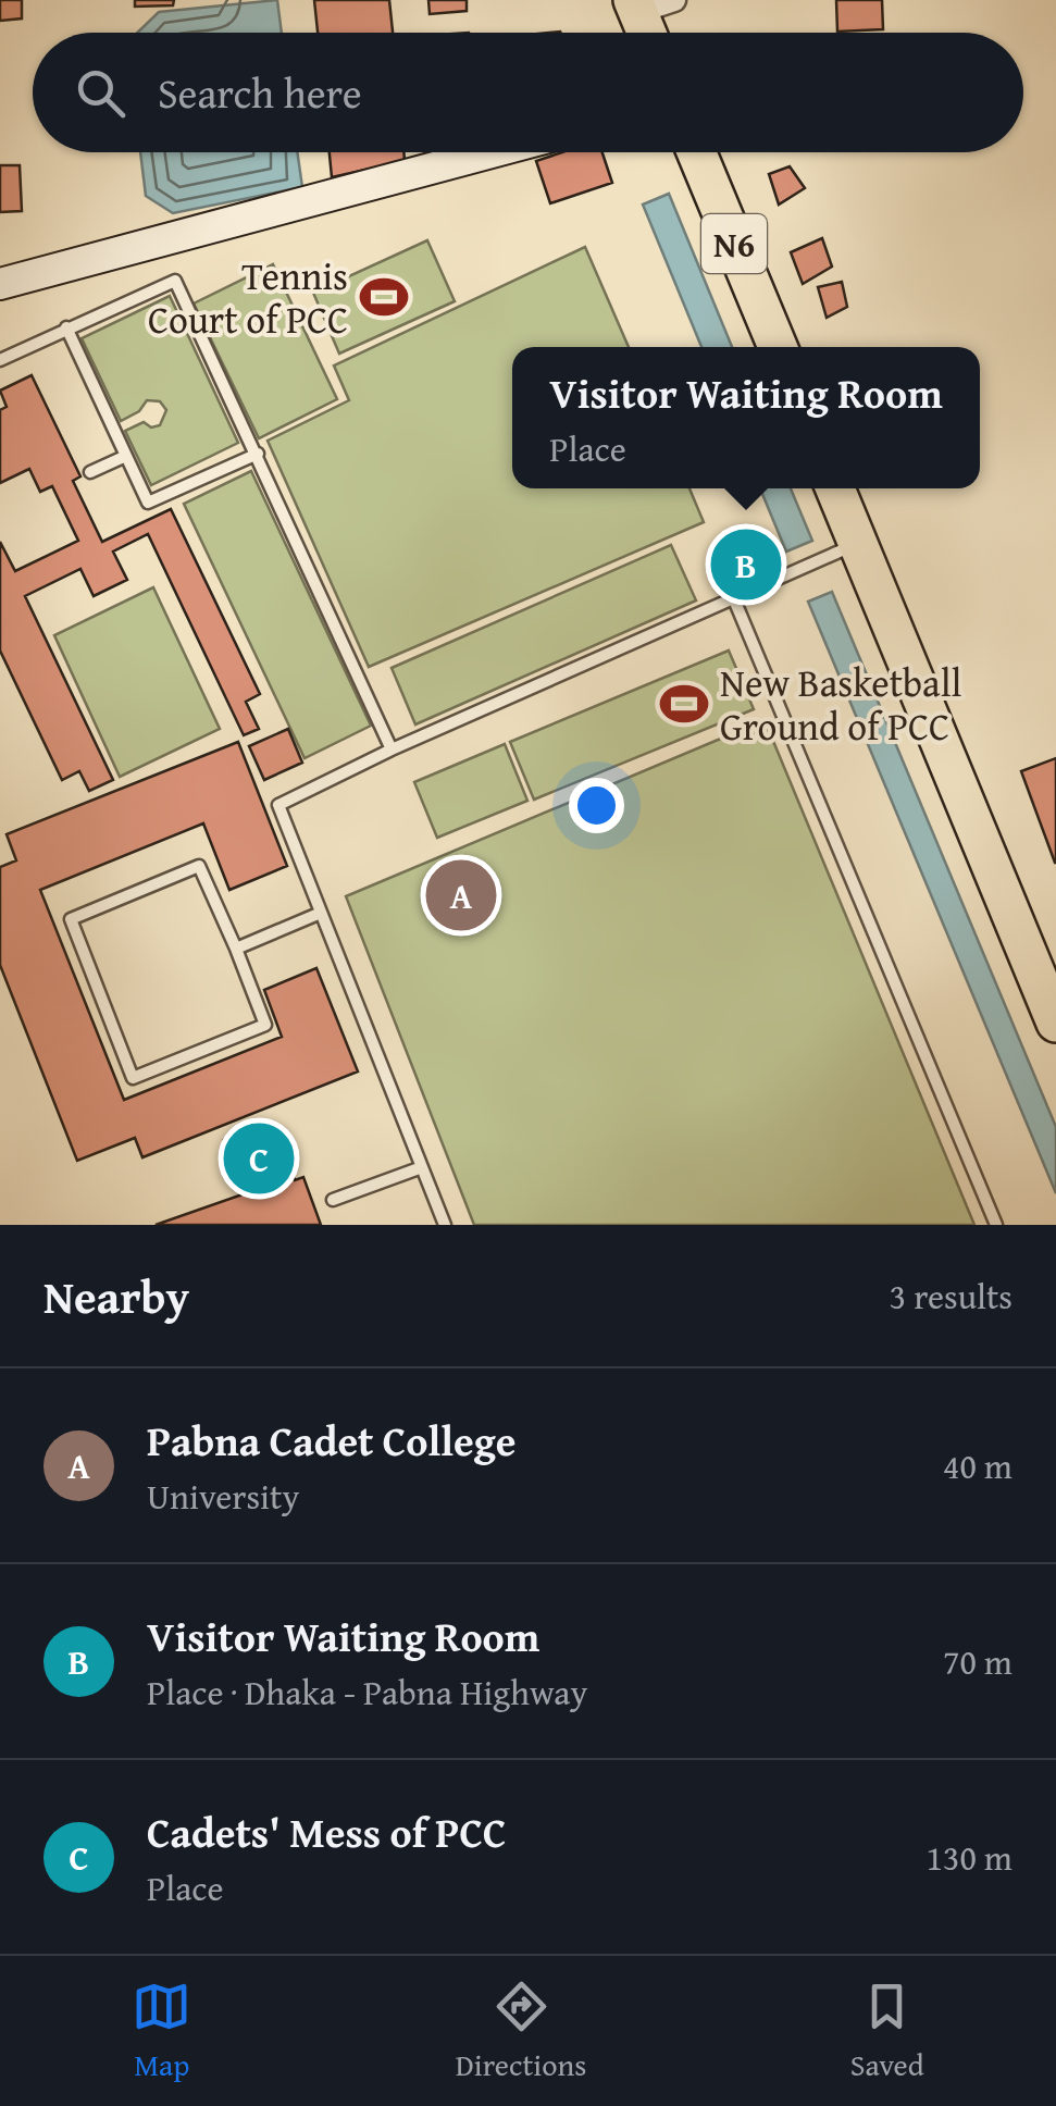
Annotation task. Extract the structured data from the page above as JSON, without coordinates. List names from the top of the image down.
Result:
{
  "streets": {
    "highway": ["N6"]
  },
  "places": {
    "sports": ["Tennis Court of PCC", "New Basketball Ground of PCC"]
  },
  "page": {
    "search": "Search here",
    "popup": ["Visitor Waiting Room", "Place"],
    "pins": ["B", "A", "C"],
    "heading": ["Nearby", "3 results"],
    "list": [
      {
        "mark": "A",
        "name": "Pabna Cadet College",
        "note": "University",
        "value": "40 m"
      },
      {
        "mark": "B",
        "name": "Visitor Waiting Room",
        "note": "Place · Dhaka - Pabna Highway",
        "value": "70 m"
      },
      {
        "mark": "C",
        "name": "Cadets' Mess of PCC",
        "note": "Place",
        "value": "130 m"
      }
    ],
    "nav": ["Map", "Directions", "Saved"]
  }
}
